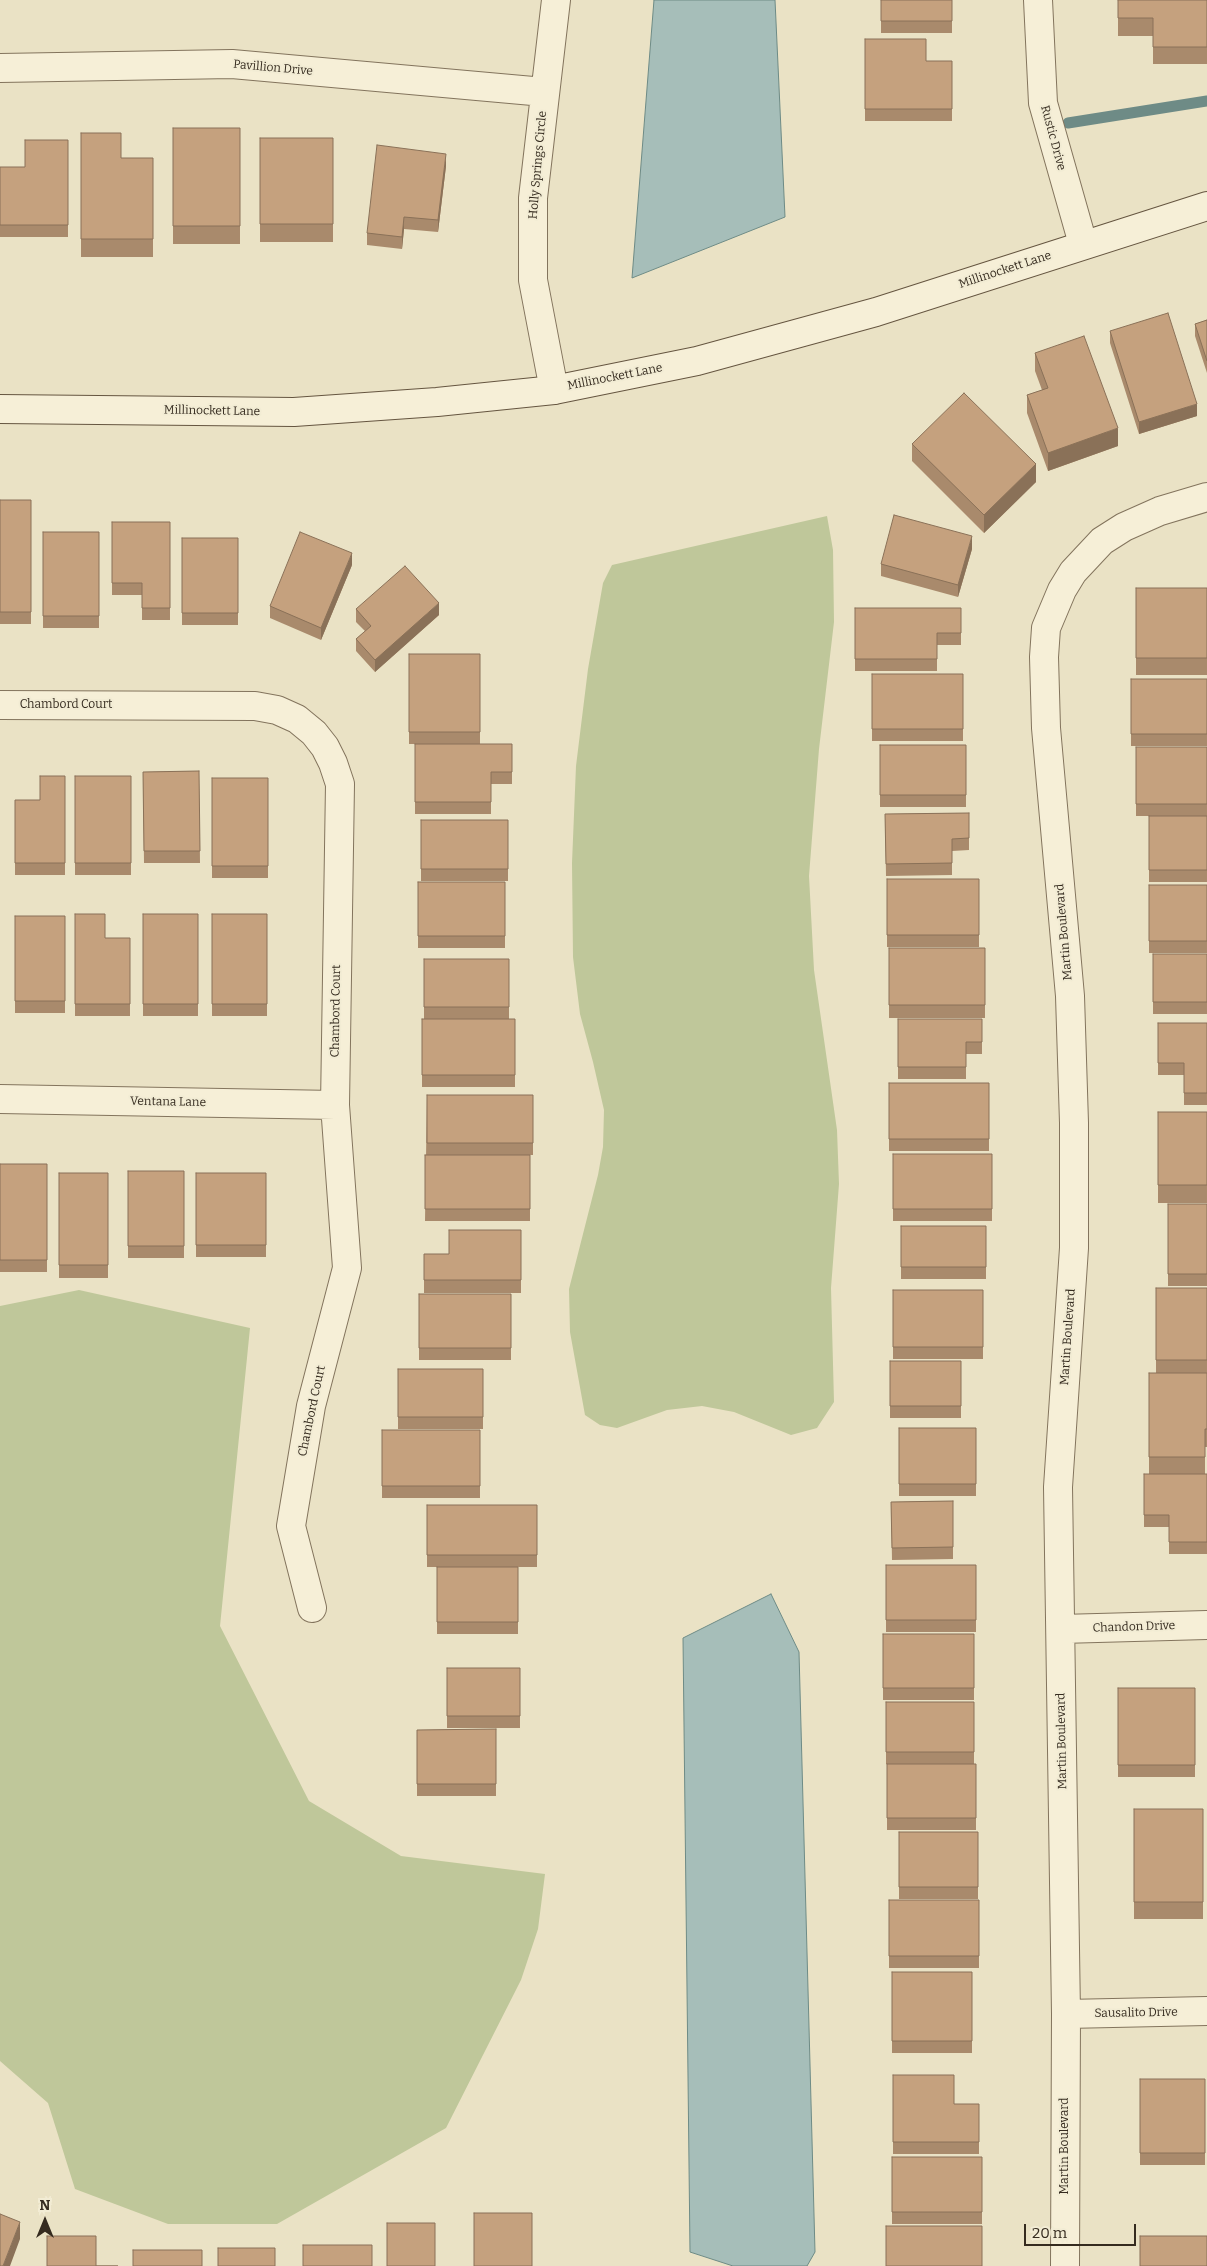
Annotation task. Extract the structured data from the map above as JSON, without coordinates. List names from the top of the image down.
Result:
{
  "streets": {
    "street": [
      "Pavillion Drive",
      "Rustic Drive",
      "Holly Springs Circle",
      "Millinockett Lane",
      "Chambord Court",
      "Martin Boulevard",
      "Ventana Lane",
      "Chandon Drive",
      "Sausalito Drive"
    ]
  },
  "crossings": [
    ["Pavillion Drive", "Holly Springs Circle"],
    ["Rustic Drive", "Millinockett Lane"],
    ["Holly Springs Circle", "Millinockett Lane"],
    ["Chambord Court", "Ventana Lane"],
    ["Martin Boulevard", "Chandon Drive"],
    ["Martin Boulevard", "Sausalito Drive"]
  ],
  "scale_bar": "20 m",
  "north": "top"
}
